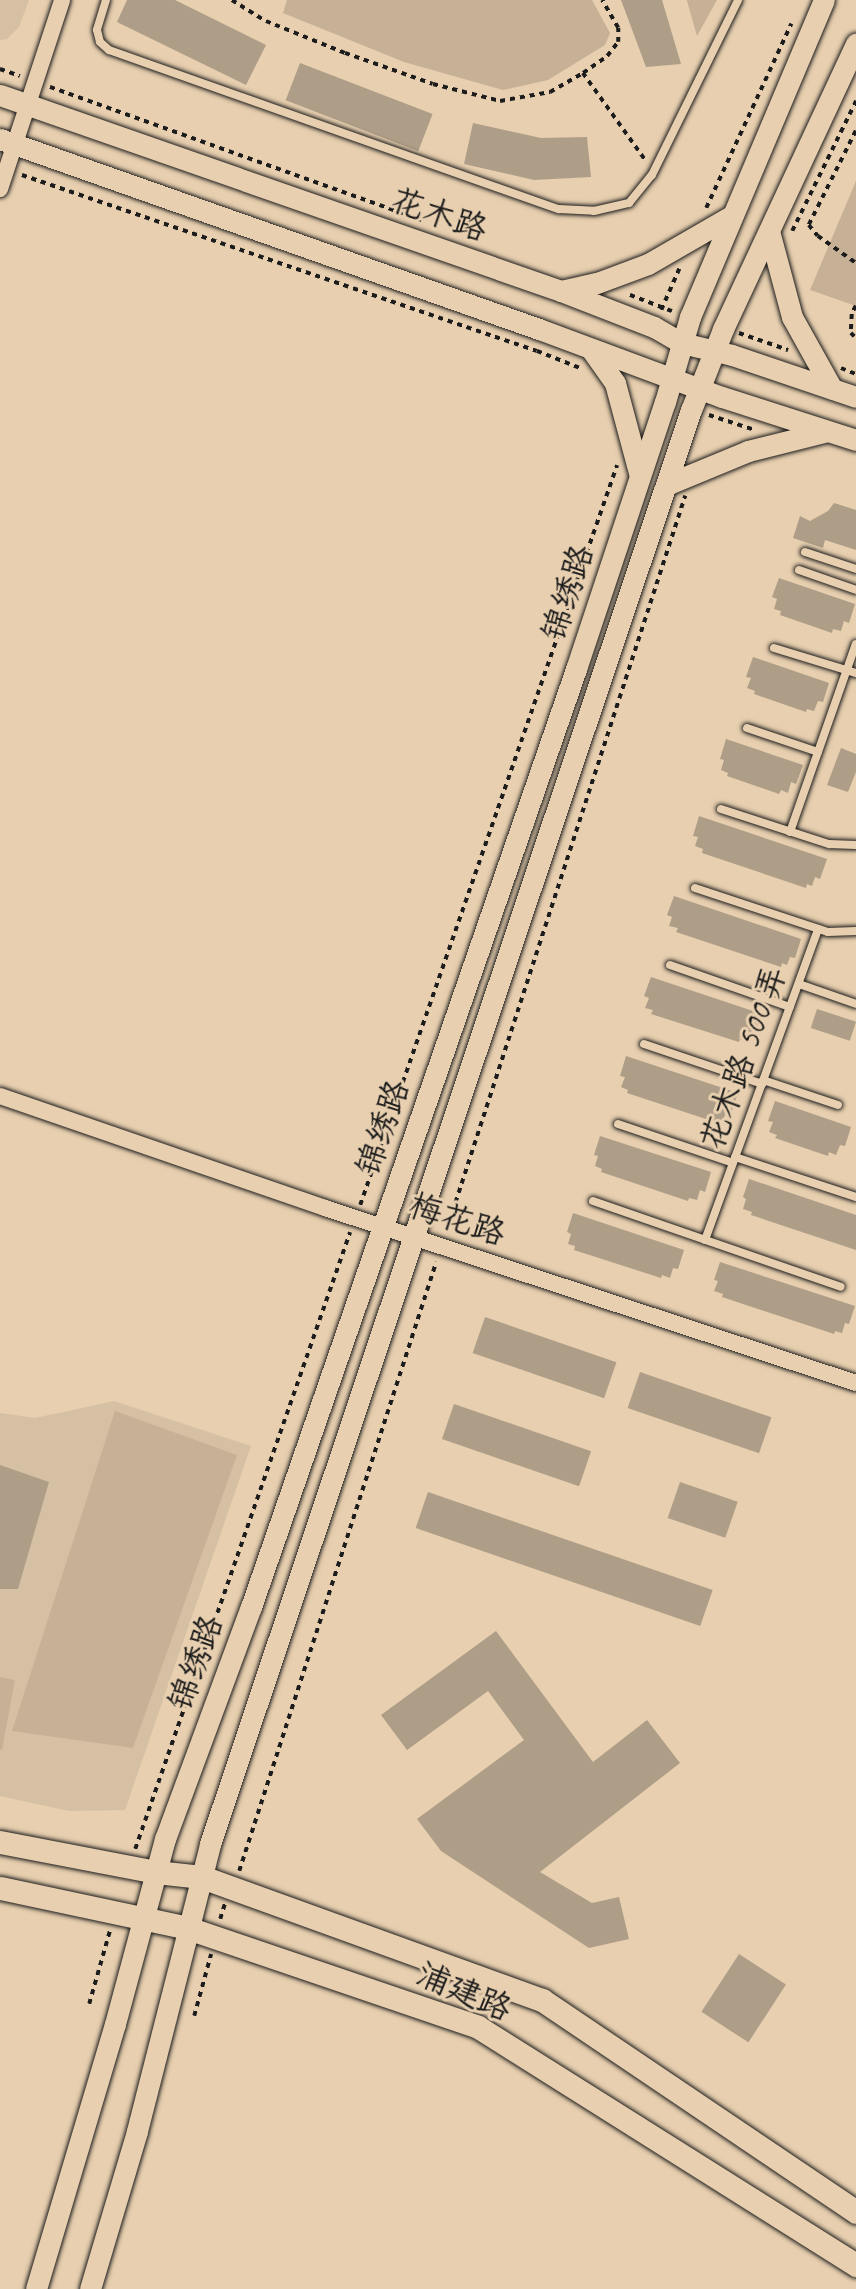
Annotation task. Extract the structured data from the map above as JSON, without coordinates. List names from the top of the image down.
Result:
{
  "streets": {
    "main road": ["花木路", "锦绣路", "浦建路"],
    "street": ["梅花路"],
    "lane": ["花木路 500 弄"]
  },
  "crossings": [
    ["花木路", "锦绣路"],
    ["锦绣路", "梅花路"],
    ["锦绣路", "浦建路"]
  ]
}
